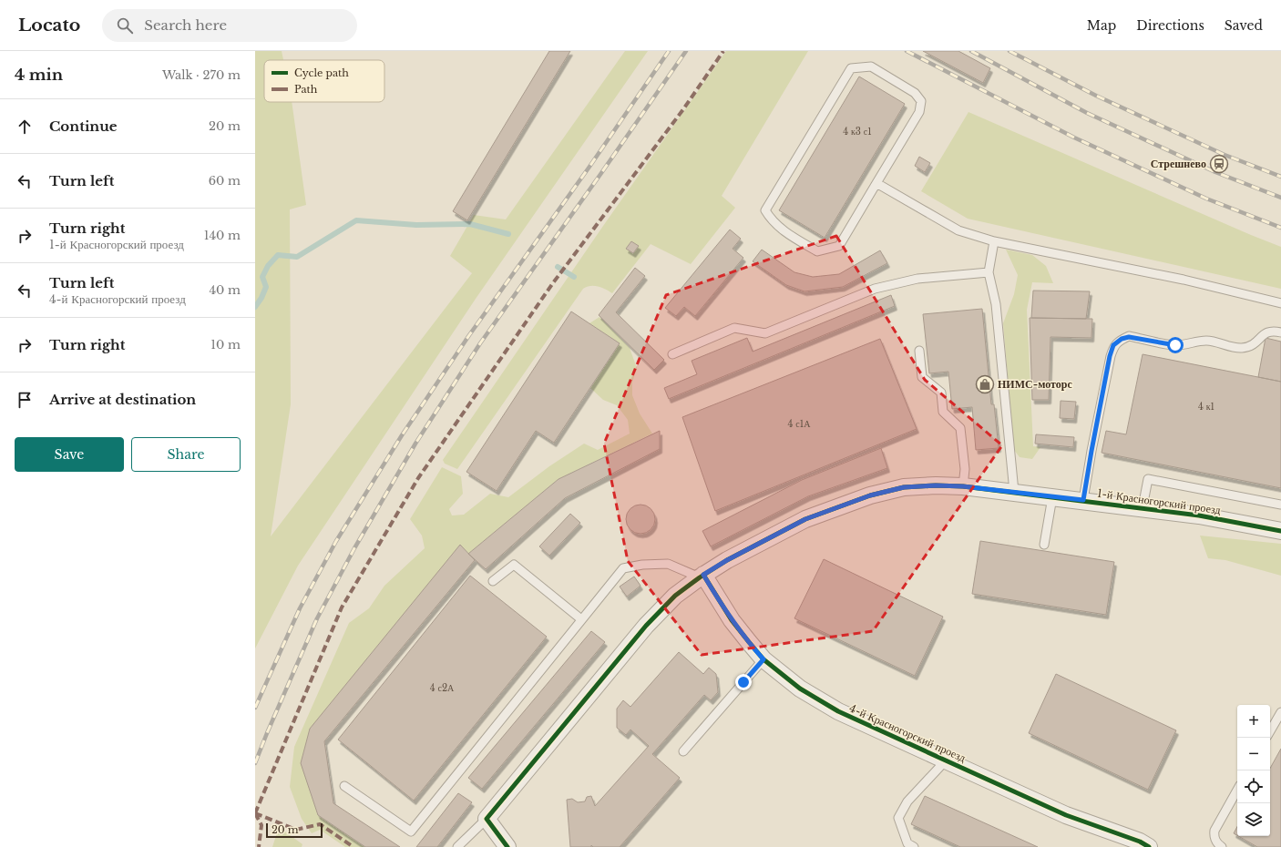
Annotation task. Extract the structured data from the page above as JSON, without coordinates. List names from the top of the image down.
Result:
{
  "streets": {
    "street": ["1-й Красногорский проезд", "4-й Красногорский проезд"]
  },
  "crossings": [
    ["1-й Красногорский проезд", "4-й Красногорский проезд"]
  ],
  "places": {
    "station": ["Стрешнево"],
    "shop": ["НИМС-моторс"]
  },
  "house_numbers": [
    "4 к3 с1",
    "4 к1",
    "4 с1А",
    "4 с2А"
  ],
  "legend": ["Cycle path", "Path"],
  "scale_bar": "20 m",
  "page": {
    "header": "Locato",
    "search": "Search here",
    "nav": ["Map", "Directions", "Saved"],
    "heading": ["4 min", "Walk · 270 m"],
    "list": [
      ["Continue", "20 m"],
      ["Turn left", "60 m"],
      ["Turn right", "1-й Красногорский проезд", "140 m"],
      ["Turn left", "4-й Красногорский проезд", "40 m"],
      ["Turn right", "10 m"],
      "Arrive at destination"
    ],
    "buttons": ["Save", "Share"],
    "map_buttons": ["+", "−"],
    "scale": "20 m"
  }
}
